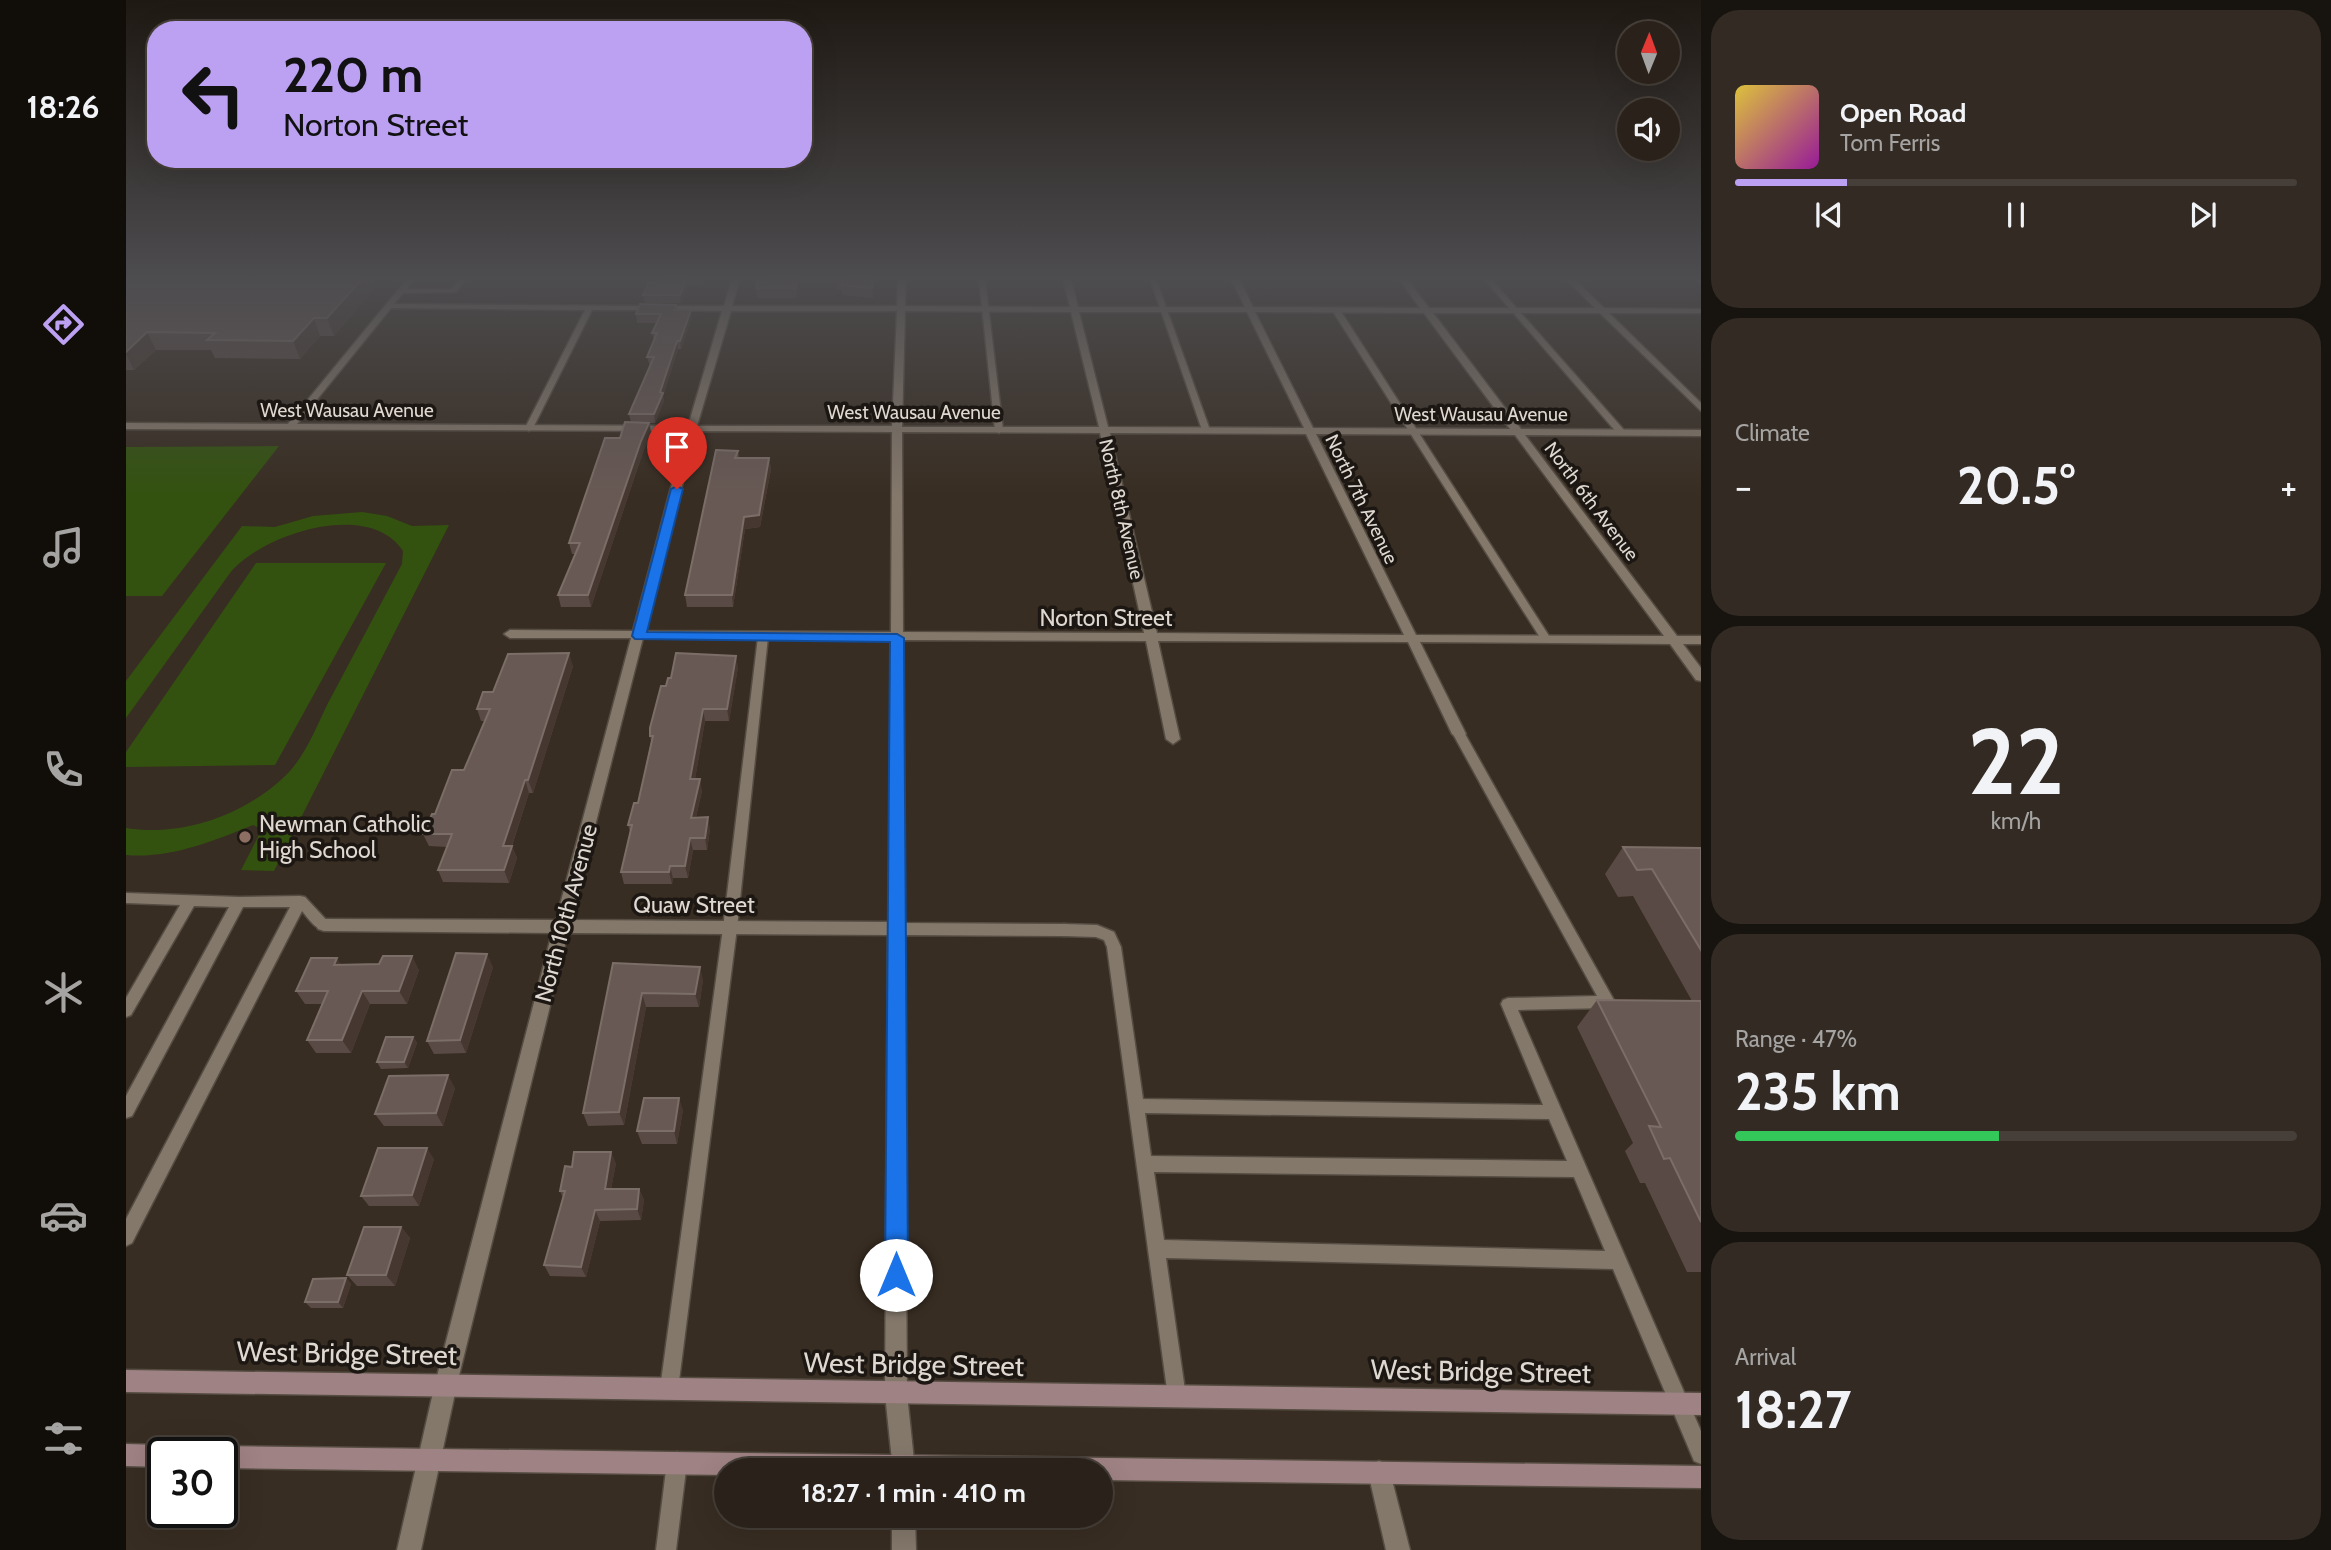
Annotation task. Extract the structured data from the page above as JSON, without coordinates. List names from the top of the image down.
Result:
{
  "streets": {
    "main road": ["West Bridge Street"],
    "street": [
      "West Wausau Avenue",
      "North 7th Avenue",
      "North 6th Avenue",
      "North 8th Avenue",
      "Norton Street",
      "Quaw Street",
      "North 10th Avenue"
    ]
  },
  "crossings": [
    ["West Wausau Avenue", "North 7th Avenue"],
    ["West Wausau Avenue", "North 6th Avenue"],
    ["West Wausau Avenue", "North 8th Avenue"],
    ["West Wausau Avenue", "North 10th Avenue"],
    ["North 7th Avenue", "Norton Street"],
    ["North 6th Avenue", "Norton Street"],
    ["North 8th Avenue", "Norton Street"],
    ["Norton Street", "North 10th Avenue"],
    ["Quaw Street", "North 10th Avenue"],
    ["North 10th Avenue", "West Bridge Street"]
  ],
  "places": ["Newman Catholic High School"],
  "north": "top",
  "page": {
    "tabs": "18:26",
    "turn": ["220 m", "Norton Street"],
    "song": ["Open Road", "Tom Ferris"],
    "tile": [
      "Climate",
      ["22", "km/h"],
      ["Range · 47%", "235 km"],
      ["Arrival", "18:27"]
    ],
    "heat": ["−", "20.5°", "+"],
    "limit": "30",
    "trip": "18:27 · 1 min · 410 m"
  }
}
